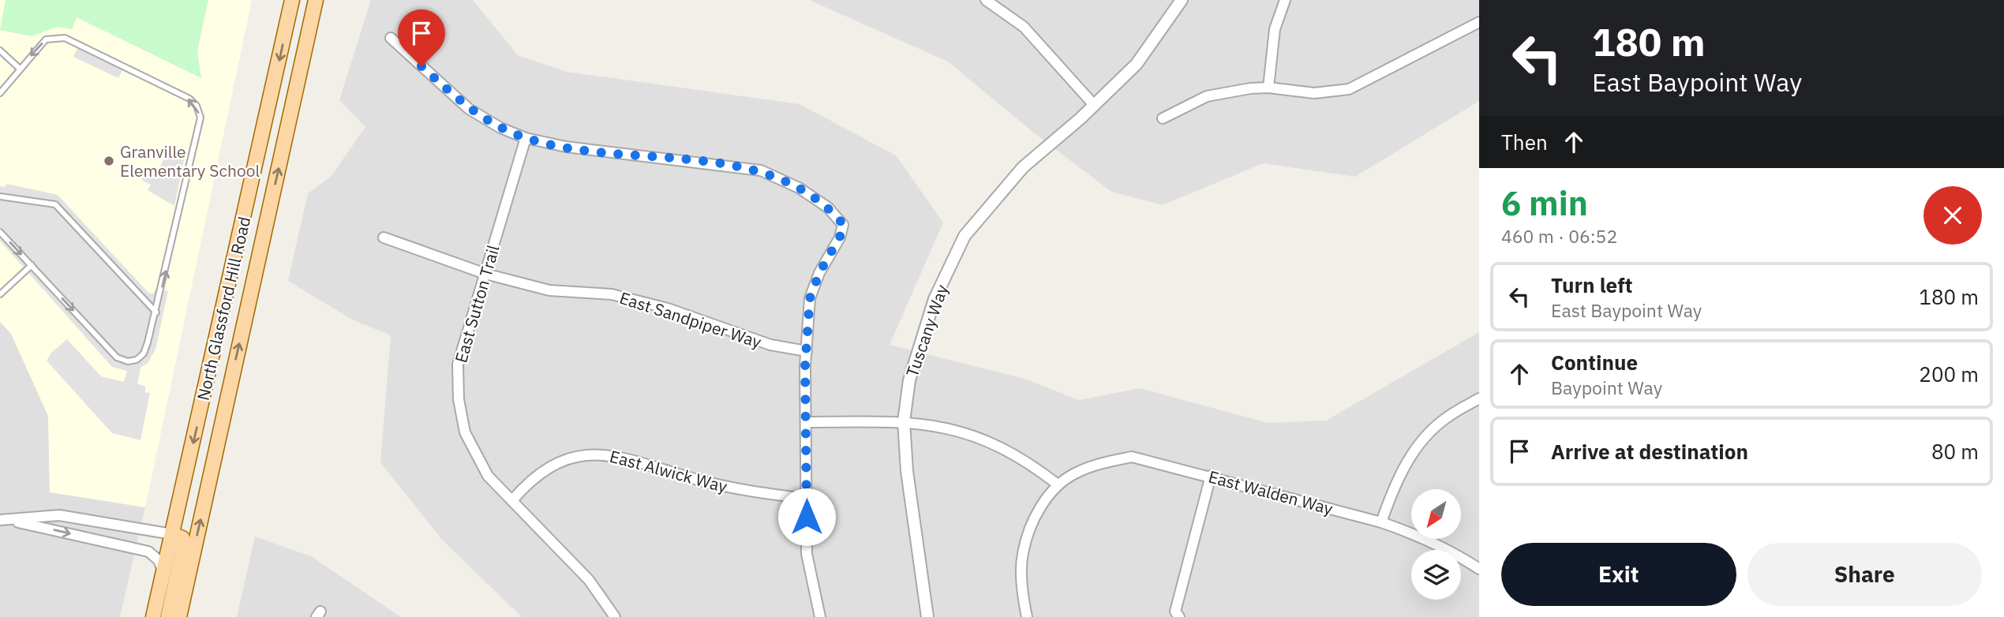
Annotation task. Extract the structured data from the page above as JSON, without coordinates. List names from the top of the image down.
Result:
{
  "streets": {
    "main road": ["North Glassford Hill Road"],
    "street": [
      "East Sutton Trail",
      "East Sandpiper Way",
      "Tuscany Way",
      "East Alwick Way",
      "East Walden Way"
    ]
  },
  "crossings": [
    ["East Sutton Trail", "East Sandpiper Way"],
    ["East Sutton Trail", "East Alwick Way"]
  ],
  "places": ["Granville Elementary School"],
  "north": "bottom left",
  "page": {
    "turn": ["180 m", "East Baypoint Way"],
    "then": "Then",
    "heading": ["6 min", "460 m · 06:52"],
    "list": [
      {
        "name": "Turn left",
        "note": "East Baypoint Way",
        "value": "180 m"
      },
      {
        "name": "Continue",
        "note": "Baypoint Way",
        "value": "200 m"
      },
      {
        "name": "Arrive at destination",
        "value": "80 m"
      }
    ],
    "buttons": ["Exit", "Share"]
  }
}
